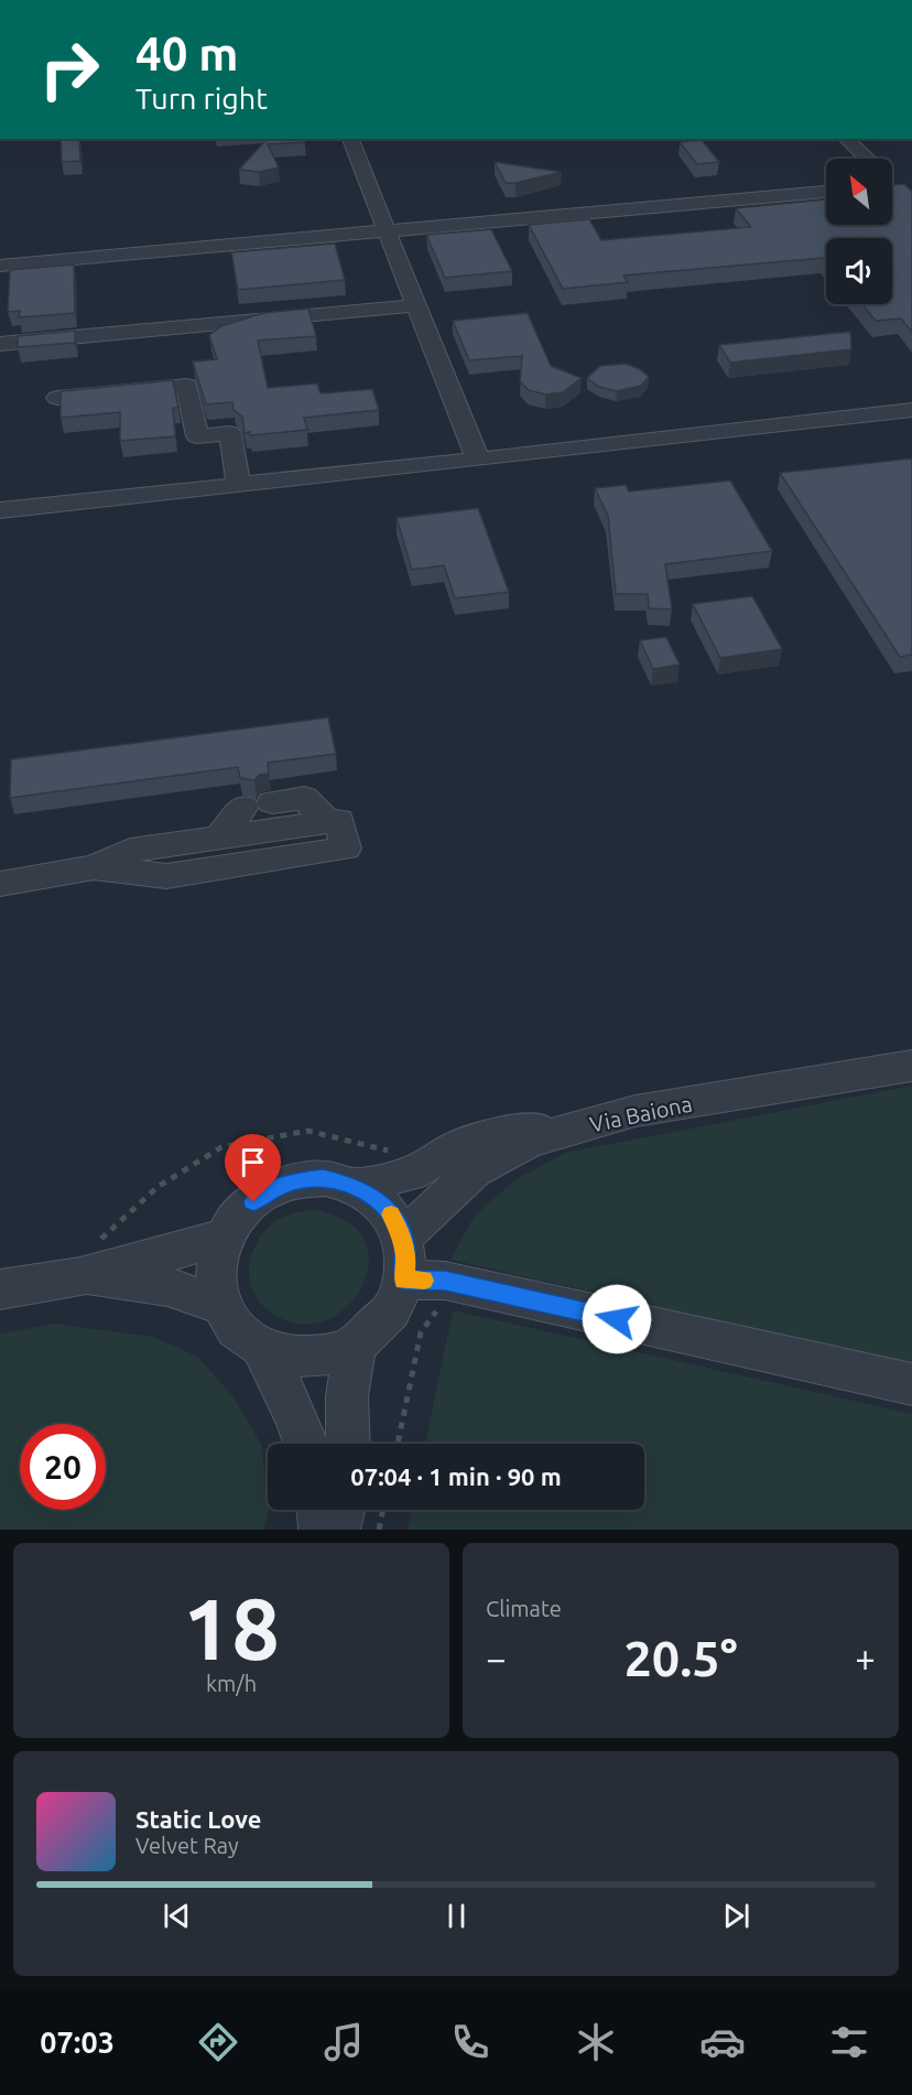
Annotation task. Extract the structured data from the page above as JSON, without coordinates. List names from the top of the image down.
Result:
{
  "streets": {
    "street": ["Via Baiona"]
  },
  "north": "top left",
  "page": {
    "turn": ["40 m", "Turn right"],
    "limit": "20",
    "trip": "07:04 · 1 min · 90 m",
    "tile": [
      ["18", "km/h"],
      "Climate"
    ],
    "heat": ["−", "20.5°", "+"],
    "song": ["Static Love", "Velvet Ray"],
    "tabs": "07:03"
  }
}
